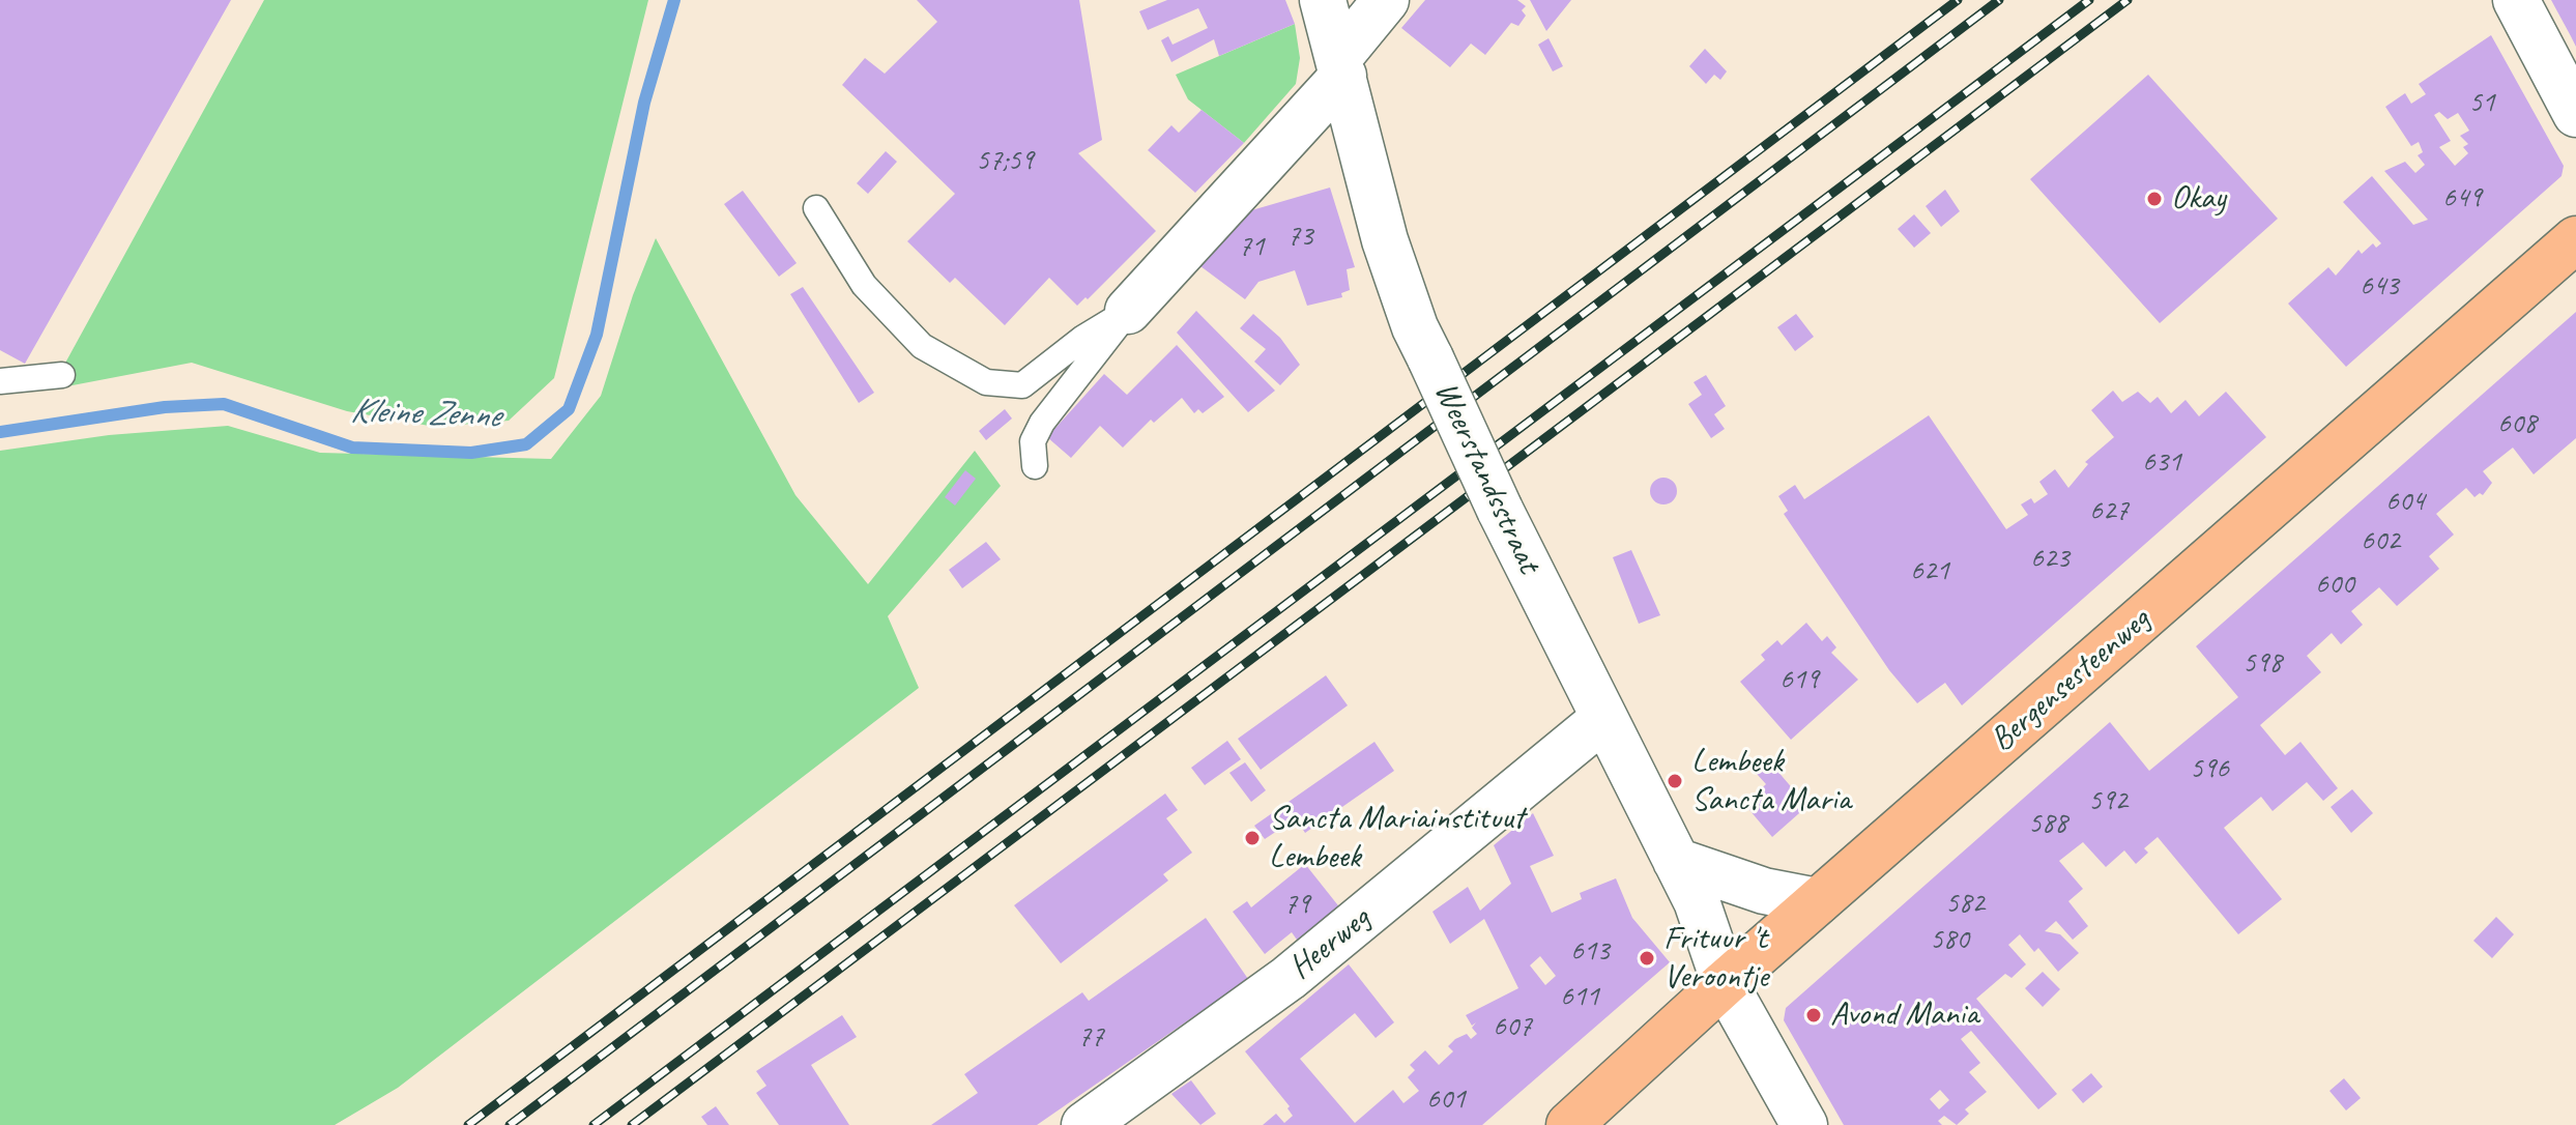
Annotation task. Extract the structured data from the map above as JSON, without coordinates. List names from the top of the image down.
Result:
{
  "streets": {
    "main road": ["Bergensesteenweg"],
    "street": ["Weerstandsstraat", "Heerweg"]
  },
  "crossings": [
    ["Weerstandsstraat", "Bergensesteenweg"],
    ["Weerstandsstraat", "Heerweg"]
  ],
  "water": ["Kleine Zenne"],
  "places": [
    "Okay",
    "Lembeek Sancta Maria",
    "Sancta Mariainstituut Lembeek",
    "Frituur 't Veroontje",
    "Avond Mania"
  ],
  "house_numbers": [
    "51",
    "57;59",
    "649",
    "73",
    "71",
    "643",
    "608",
    "631",
    "604",
    "627",
    "602",
    "623",
    "621",
    "600",
    "598",
    "619",
    "596",
    "592",
    "588",
    "582",
    "79",
    "580",
    "613",
    "611",
    "607",
    "77",
    "601"
  ]
}
